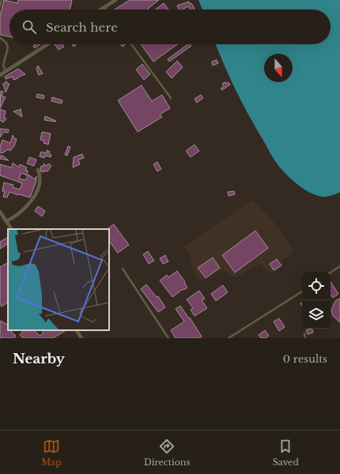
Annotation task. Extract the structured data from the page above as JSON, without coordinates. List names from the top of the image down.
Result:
{
  "north": "bottom",
  "page": {
    "search": "Search here",
    "heading": ["Nearby", "0 results"],
    "nav": ["Map", "Directions", "Saved"]
  }
}
